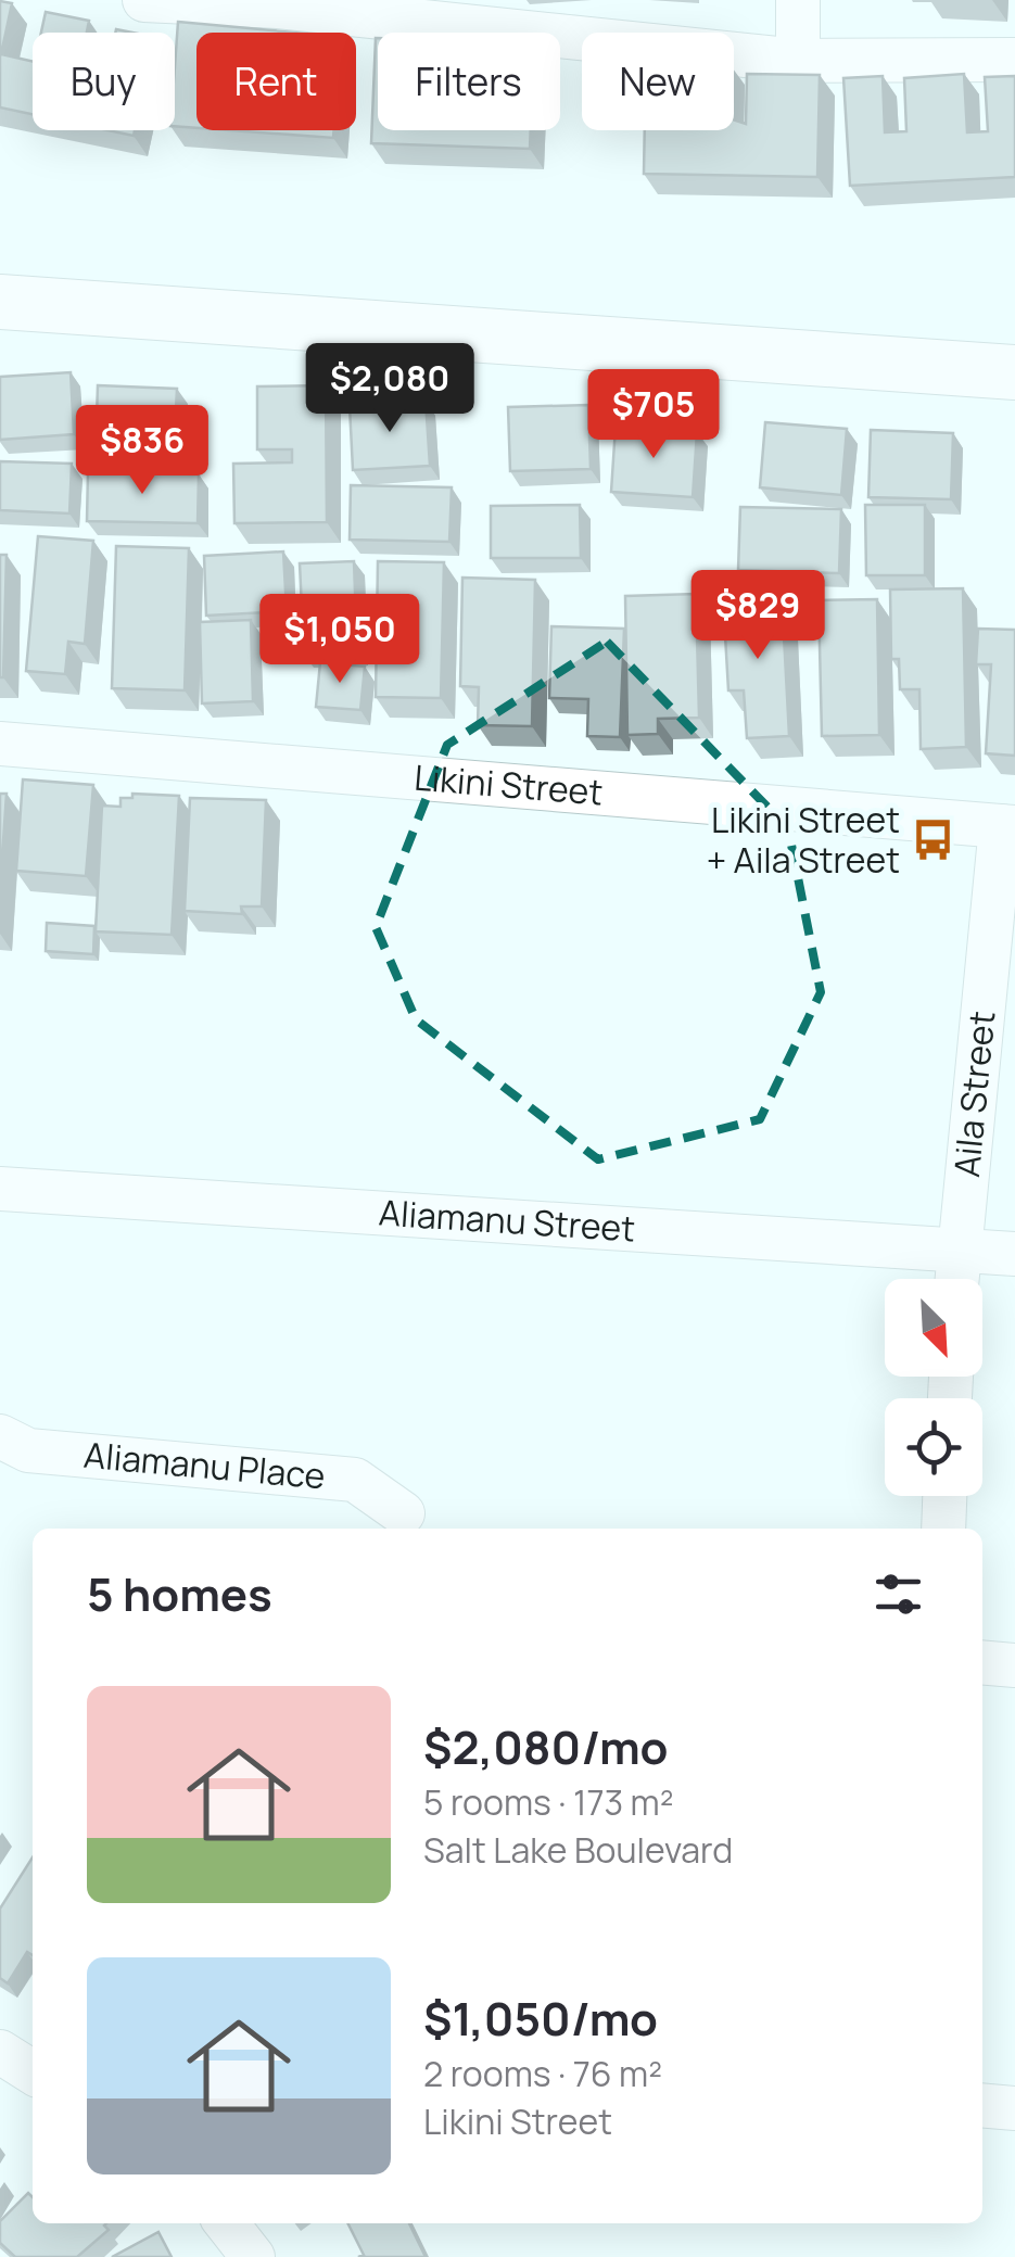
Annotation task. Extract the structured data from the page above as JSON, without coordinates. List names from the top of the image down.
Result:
{
  "streets": {
    "street": [
      "Likini Street",
      "Aila Street",
      "Aliamanu Street",
      "Aliamanu Place"
    ]
  },
  "crossings": [
    ["Likini Street", "Aila Street"],
    ["Aila Street", "Aliamanu Street"]
  ],
  "places": {
    "bus stop": ["Likini Street + Aila Street"]
  },
  "north": "bottom right",
  "page": {
    "chip": [
      "Buy",
      "Rent",
      "Filters",
      "New"
    ],
    "price": [
      "$2,080",
      "$705",
      "$836",
      "$829",
      "$1,050"
    ],
    "heading": "5 homes",
    "list": [
      {
        "name": "$2,080/mo",
        "note": "5 rooms · 173 m² · Salt Lake Boulevard"
      },
      {
        "name": "$1,050/mo",
        "note": "2 rooms · 76 m² · Likini Street"
      }
    ]
  }
}
